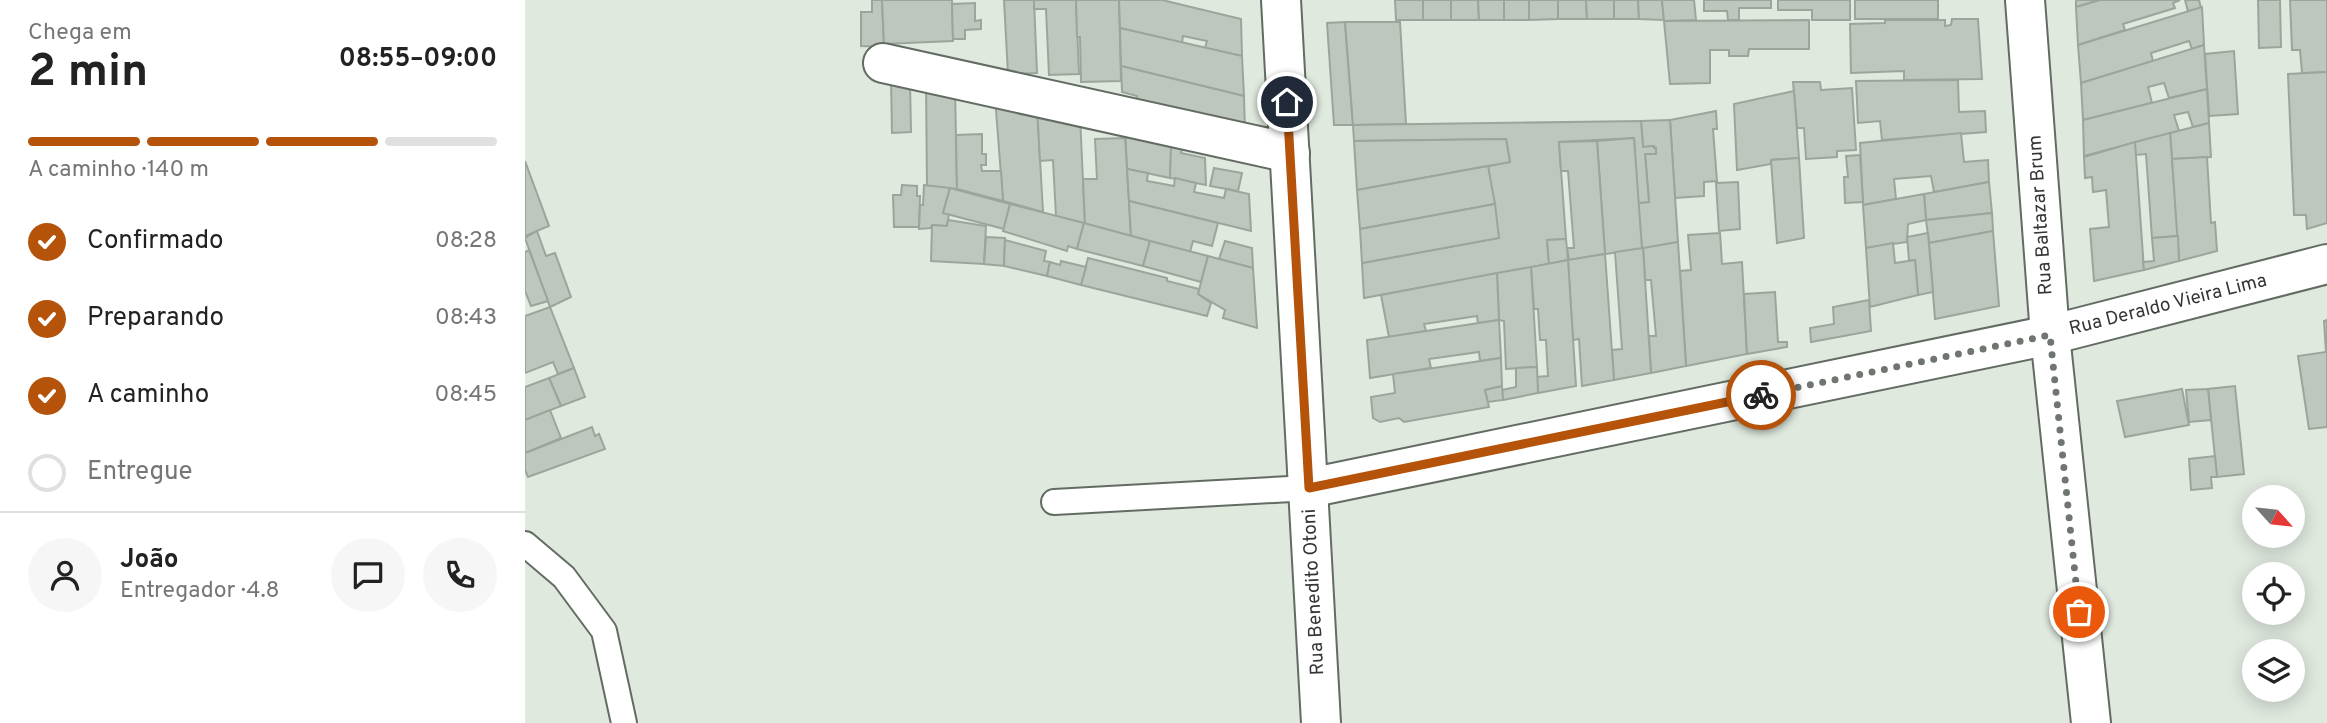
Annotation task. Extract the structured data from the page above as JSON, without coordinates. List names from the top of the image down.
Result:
{
  "streets": {
    "street": ["Rua Baltazar Brum", "Rua Deraldo Vieira Lima", "Rua Benedito Otoni"]
  },
  "crossings": [
    ["Rua Baltazar Brum", "Rua Deraldo Vieira Lima"],
    ["Rua Deraldo Vieira Lima", "Rua Benedito Otoni"]
  ],
  "north": "bottom right",
  "page": {
    "heading": ["2 min", "Chega em", "08:55–09:00"],
    "panel": ["João", "Entregador · 4.8"],
    "bar": "A caminho · 140 m",
    "list": [
      ["Confirmado", "08:28"],
      ["Preparando", "08:43"],
      ["A caminho", "08:45"],
      "Entregue"
    ]
  }
}
